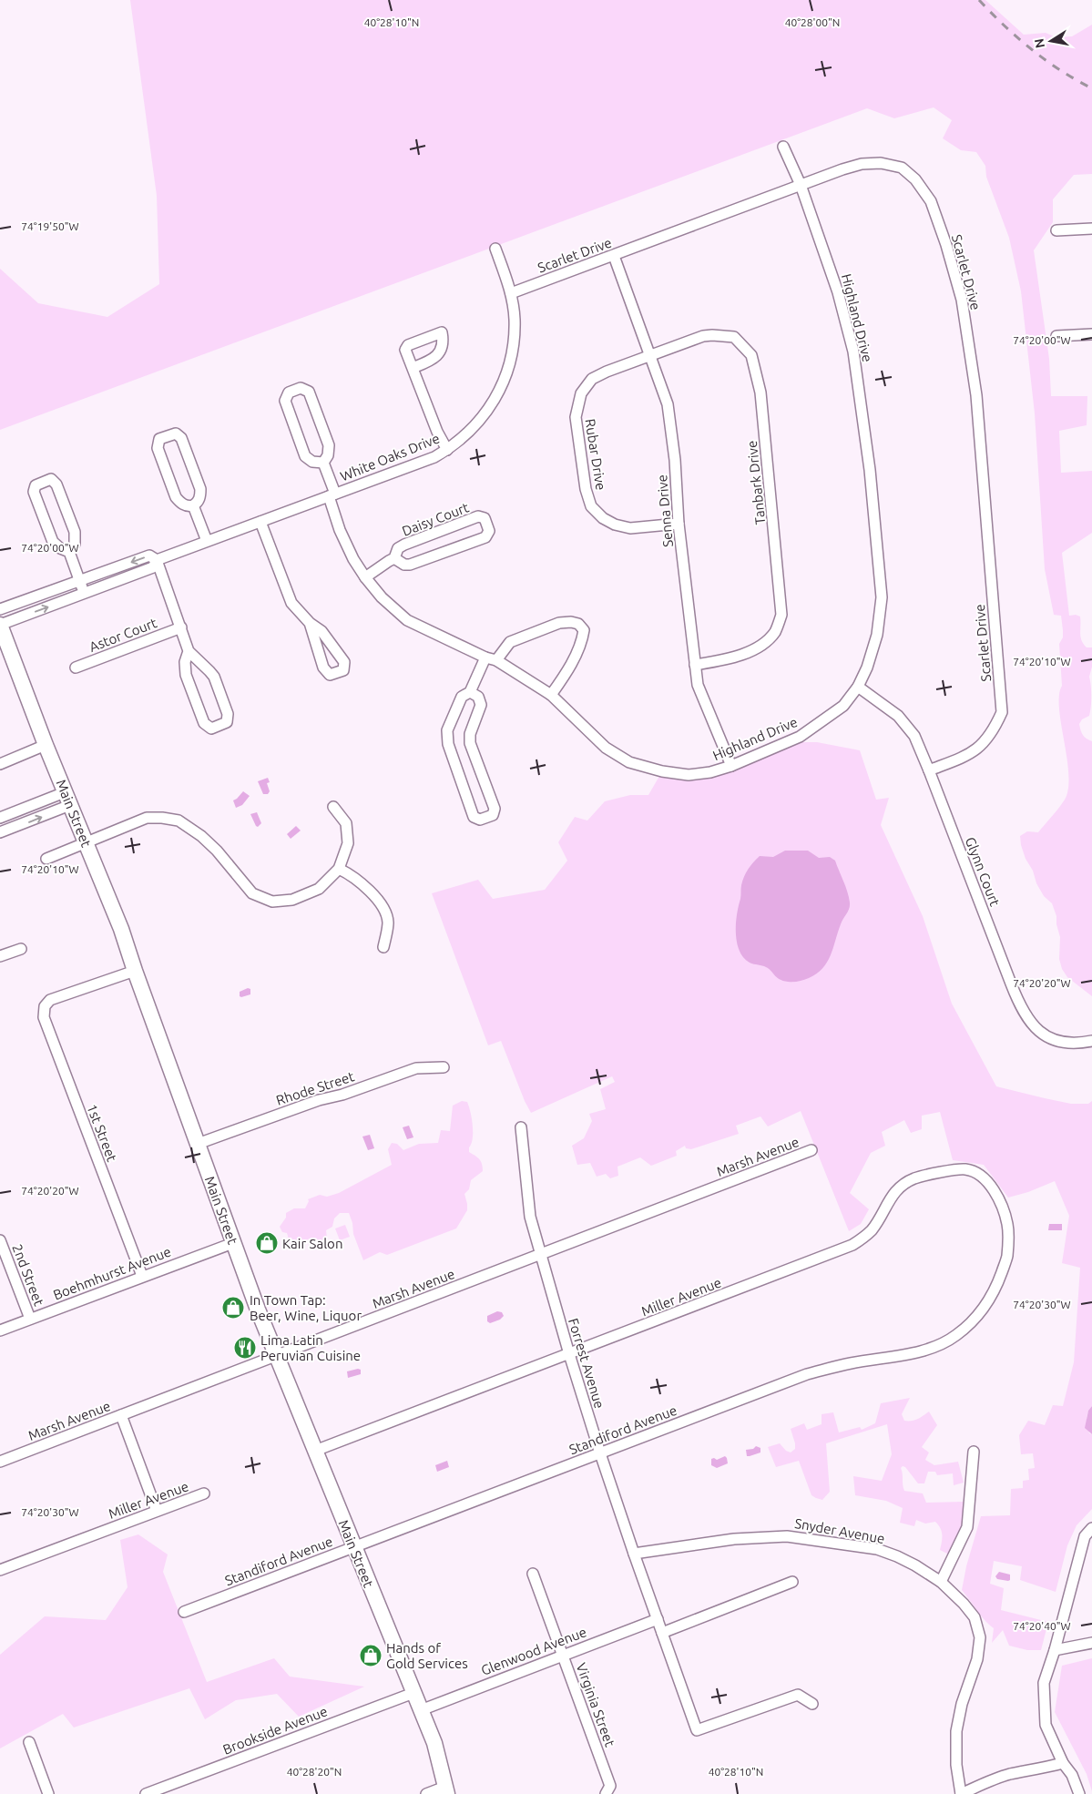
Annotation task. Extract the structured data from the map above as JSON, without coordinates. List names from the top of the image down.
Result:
{
  "streets": {
    "main road": ["Main Street"],
    "street": [
      "Scarlet Drive",
      "Highland Drive",
      "Rubar Drive",
      "White Oaks Drive",
      "Tanbark Drive",
      "Senna Drive",
      "Daisy Court",
      "Astor Court",
      "Glynn Court",
      "Rhode Street",
      "1st Street",
      "Marsh Avenue",
      "Boehmhurst Avenue",
      "2nd Street",
      "Miller Avenue",
      "Forrest Avenue",
      "Standiford Avenue",
      "Snyder Avenue",
      "Glenwood Avenue",
      "Virginia Street",
      "Brookside Avenue"
    ]
  },
  "crossings": [
    ["Scarlet Drive", "Highland Drive"],
    ["Scarlet Drive", "White Oaks Drive"],
    ["Scarlet Drive", "Senna Drive"],
    ["Scarlet Drive", "Glynn Court"],
    ["Highland Drive", "White Oaks Drive"],
    ["Highland Drive", "Senna Drive"],
    ["Highland Drive", "Daisy Court"],
    ["Highland Drive", "Glynn Court"],
    ["Rubar Drive", "Tanbark Drive"],
    ["Rubar Drive", "Senna Drive"],
    ["White Oaks Drive", "Main Street"],
    ["Tanbark Drive", "Senna Drive"],
    ["Main Street", "Rhode Street"],
    ["Main Street", "1st Street"],
    ["Main Street", "Marsh Avenue"],
    ["Main Street", "Boehmhurst Avenue"],
    ["Main Street", "Miller Avenue"],
    ["Main Street", "Standiford Avenue"],
    ["Main Street", "Glenwood Avenue"],
    ["Main Street", "Brookside Avenue"],
    ["1st Street", "Boehmhurst Avenue"],
    ["Marsh Avenue", "Forrest Avenue"],
    ["Boehmhurst Avenue", "2nd Street"],
    ["Miller Avenue", "Forrest Avenue"],
    ["Miller Avenue", "Standiford Avenue"],
    ["Forrest Avenue", "Standiford Avenue"],
    ["Forrest Avenue", "Snyder Avenue"],
    ["Forrest Avenue", "Glenwood Avenue"],
    ["Glenwood Avenue", "Virginia Street"]
  ],
  "places": {
    "shop": ["Kair Salon", "In Town Tap: Beer, Wine, Liquor", "Hands of Gold Services"],
    "restaurant": ["Lima Latin Peruvian Cuisine"]
  },
  "north": "left",
  "coordinates": [
    "40°28'10\"N",
    "40°28'00\"N",
    "74°19'50\"W",
    "74°20'00\"W",
    "74°20'10\"W",
    "74°20'20\"W",
    "74°20'30\"W",
    "74°20'40\"W",
    "40°28'20\"N"
  ]
}
